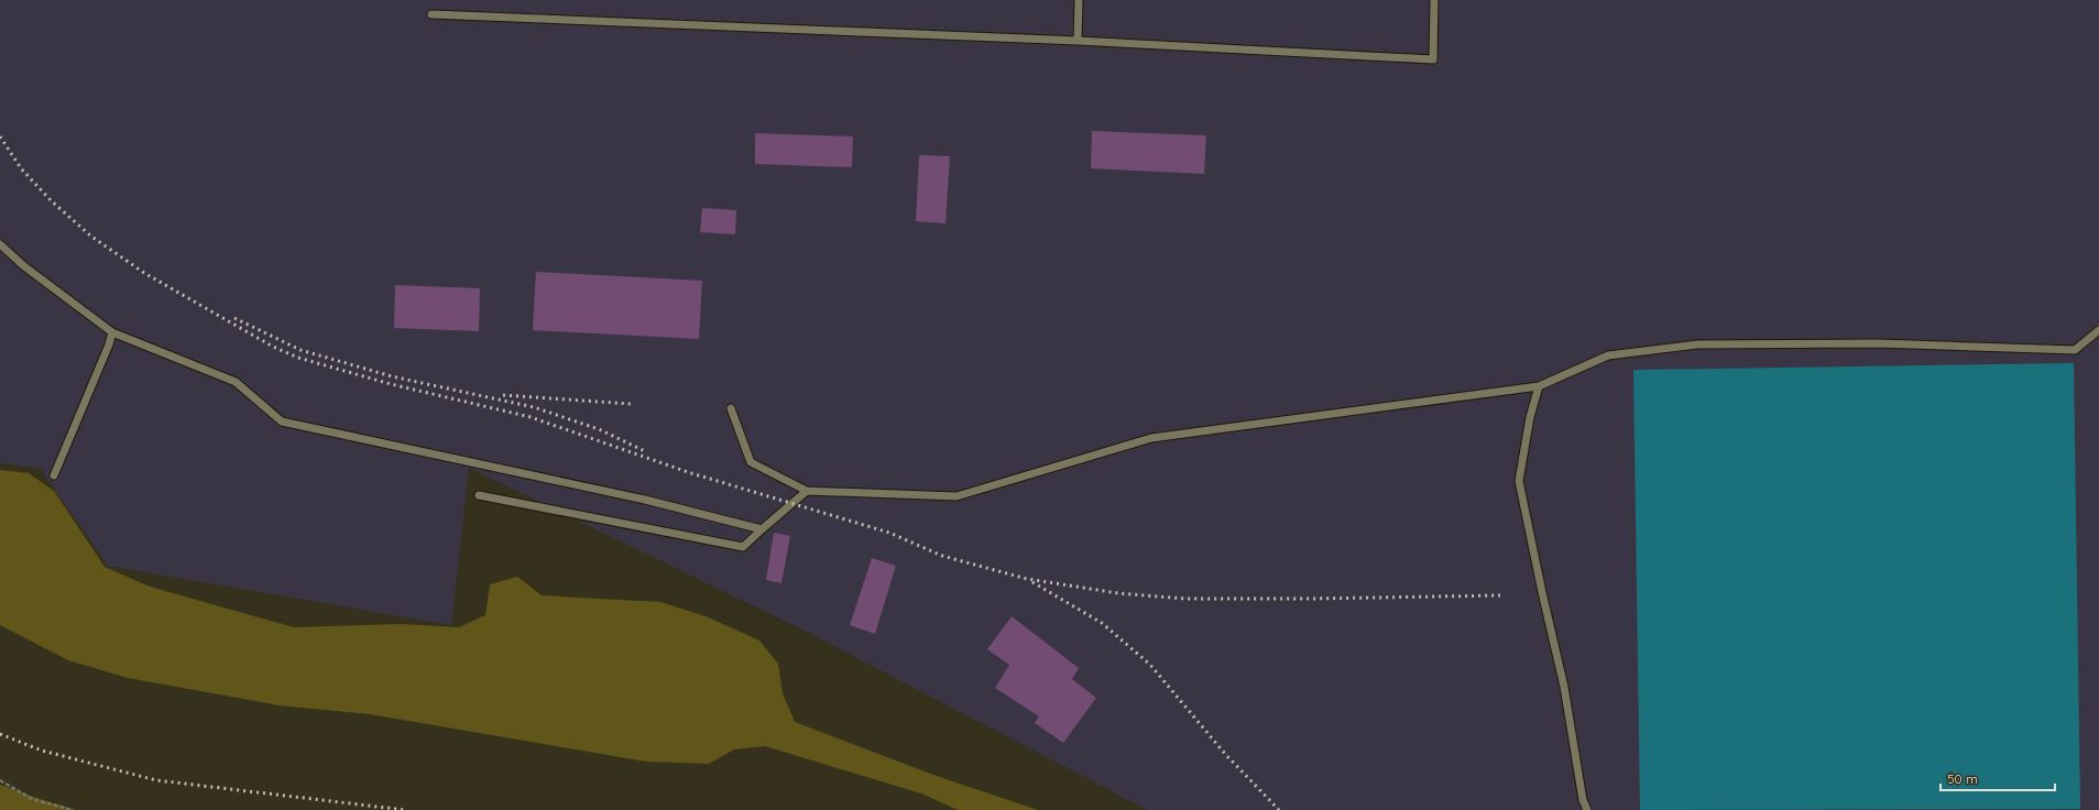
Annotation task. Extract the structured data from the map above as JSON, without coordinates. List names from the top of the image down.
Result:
{
  "scale_bar": "50 m"
}
